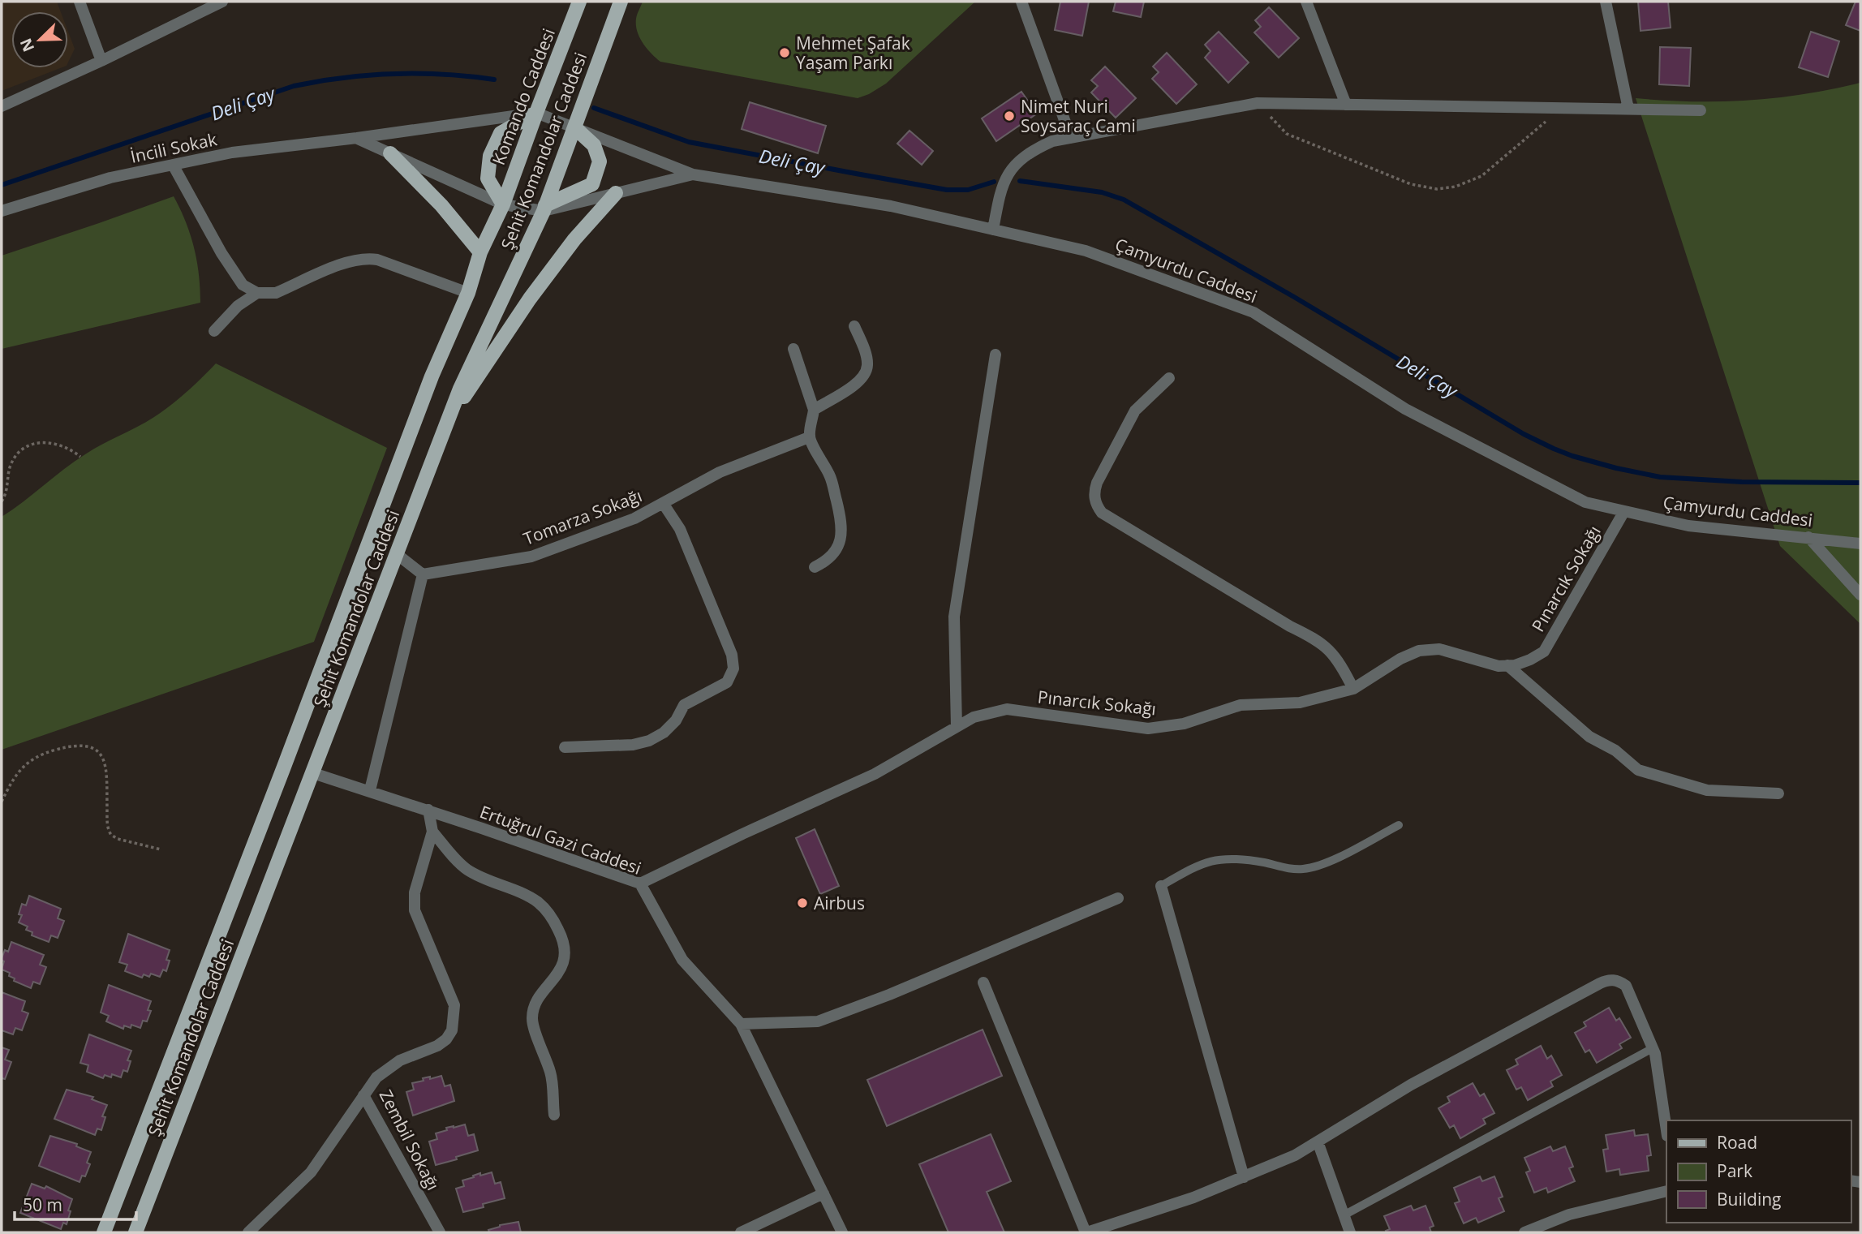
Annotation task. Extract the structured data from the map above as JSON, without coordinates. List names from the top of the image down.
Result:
{
  "streets": {
    "main road": ["Komando Caddesi", "Şehit Komandolar Caddesi"],
    "street": [
      "İncili Sokak",
      "Çamyurdu Caddesi",
      "Tomarza Sokağı",
      "Pınarcık Sokağı",
      "Ertuğrul Gazi Caddesi",
      "Zembil Sokağı"
    ]
  },
  "crossings": [
    ["Komando Caddesi", "İncili Sokak"],
    ["Komando Caddesi", "Şehit Komandolar Caddesi"],
    ["Komando Caddesi", "Çamyurdu Caddesi"],
    ["İncili Sokak", "Çamyurdu Caddesi"],
    ["Şehit Komandolar Caddesi", "Çamyurdu Caddesi"],
    ["Şehit Komandolar Caddesi", "Ertuğrul Gazi Caddesi"],
    ["Çamyurdu Caddesi", "Pınarcık Sokağı"],
    ["Pınarcık Sokağı", "Ertuğrul Gazi Caddesi"],
    ["Ertuğrul Gazi Caddesi", "Zembil Sokağı"]
  ],
  "water": ["Deli Çay"],
  "places": ["Mehmet Şafak Yaşam Parkı", "Nimet Nuri Soysaraç Cami", "Airbus"],
  "legend": ["Road", "Park", "Building"],
  "scale_bar": "50 m",
  "north": "bottom left"
}
